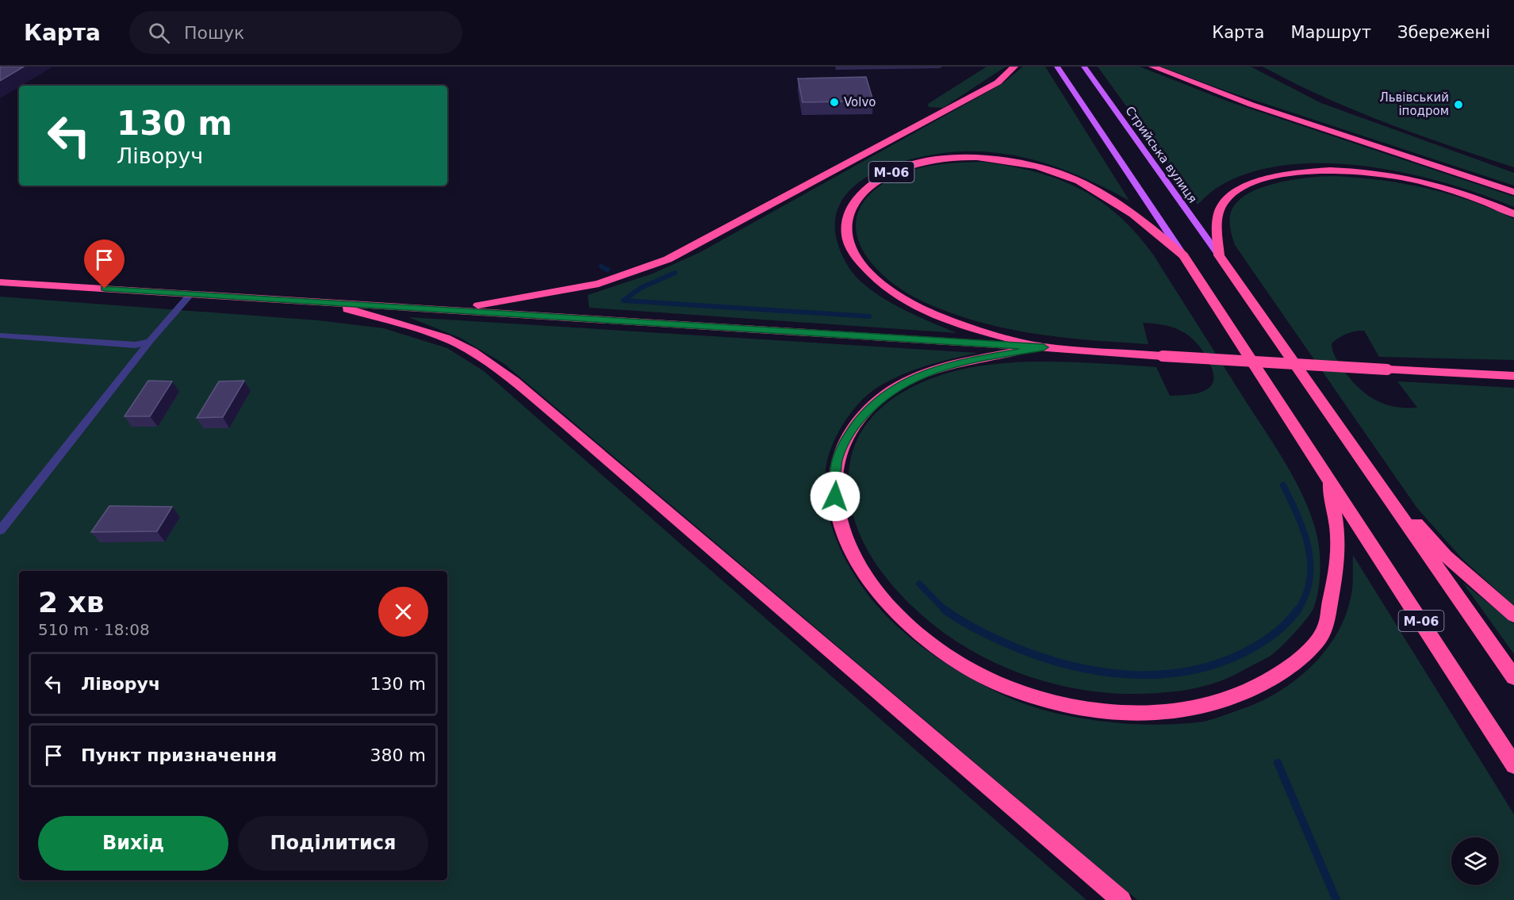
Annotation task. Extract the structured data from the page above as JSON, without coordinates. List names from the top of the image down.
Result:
{
  "streets": {
    "highway": ["М-06"],
    "main road": ["Стрийська вулиця"]
  },
  "places": ["Volvo", "Львівський іподром"],
  "page": {
    "header": "Карта",
    "search": "Пошук",
    "nav": ["Карта", "Маршрут", "Збережені"],
    "turn": ["130 m", "Ліворуч"],
    "heading": ["2 хв", "510 m · 18:08"],
    "list": [
      {
        "name": "Ліворуч",
        "value": "130 m"
      },
      {
        "name": "Пункт призначення",
        "value": "380 m"
      }
    ],
    "buttons": ["Вихід", "Поділитися"]
  }
}
